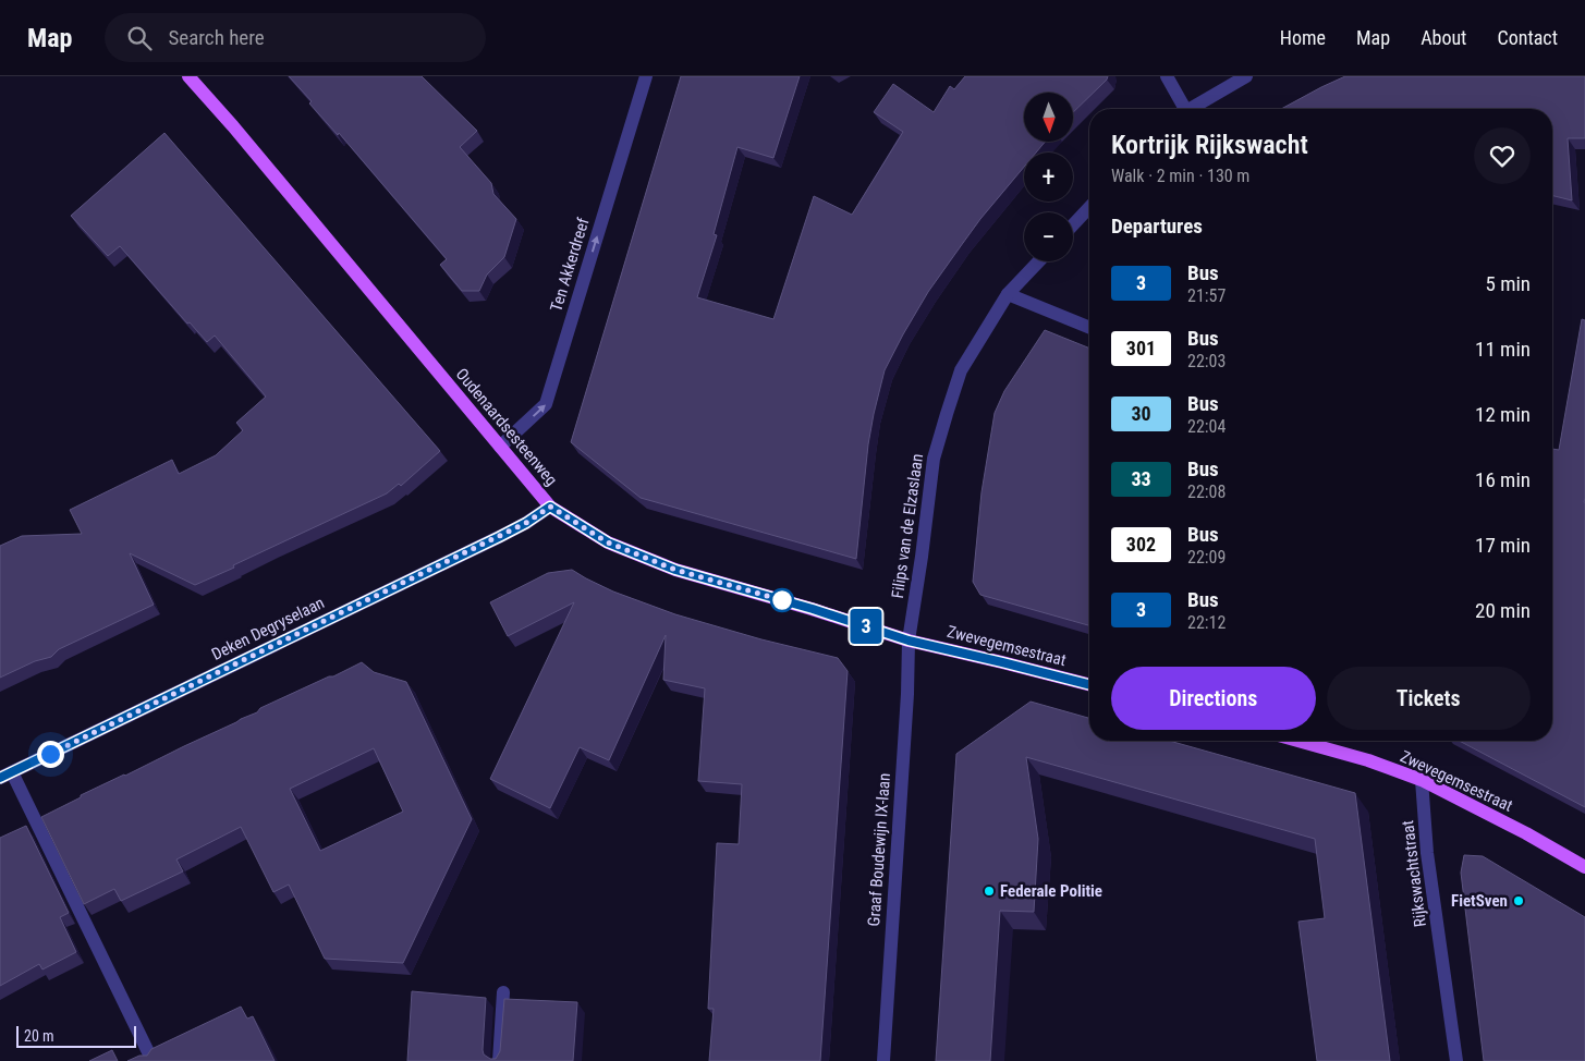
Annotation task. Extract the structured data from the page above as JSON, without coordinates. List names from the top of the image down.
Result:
{
  "streets": {
    "main road": ["Oudenaardsesteenweg", "Zwevegemsestraat"],
    "street": [
      "Ten Akkerdreef",
      "Filips van de Elzaslaan",
      "Deken Degryselaan",
      "Graaf Boudewijn IX-laan",
      "Rijkswachtstraat"
    ]
  },
  "crossings": [
    ["Ten Akkerdreef", "Oudenaardsesteenweg"],
    ["Oudenaardsesteenweg", "Filips van de Elzaslaan"],
    ["Oudenaardsesteenweg", "Deken Degryselaan"],
    ["Oudenaardsesteenweg", "Zwevegemsestraat"],
    ["Oudenaardsesteenweg", "Graaf Boudewijn IX-laan"],
    ["Filips van de Elzaslaan", "Zwevegemsestraat"],
    ["Filips van de Elzaslaan", "Graaf Boudewijn IX-laan"],
    ["Zwevegemsestraat", "Graaf Boudewijn IX-laan"],
    ["Zwevegemsestraat", "Rijkswachtstraat"]
  ],
  "one_way": ["Ten Akkerdreef"],
  "places": ["Federale Politie", "FietSven"],
  "lines": ["bus line 3"],
  "scale_bar": "20 m",
  "north": "bottom",
  "page": {
    "header": "Map",
    "search": "Search here",
    "nav": [
      "Home",
      "Map",
      "About",
      "Contact"
    ],
    "on_map": "3",
    "map_buttons": ["+", "−"],
    "heading": [
      ["Kortrijk Rijkswacht", "Walk · 2 min · 130 m"],
      "Departures"
    ],
    "list": [
      {
        "mark": "3",
        "name": "Bus",
        "note": "21:57",
        "value": "5 min"
      },
      {
        "mark": "301",
        "name": "Bus",
        "note": "22:03",
        "value": "11 min"
      },
      {
        "mark": "30",
        "name": "Bus",
        "note": "22:04",
        "value": "12 min"
      },
      {
        "mark": "33",
        "name": "Bus",
        "note": "22:08",
        "value": "16 min"
      },
      {
        "mark": "302",
        "name": "Bus",
        "note": "22:09",
        "value": "17 min"
      },
      {
        "mark": "3",
        "name": "Bus",
        "note": "22:12",
        "value": "20 min"
      }
    ],
    "buttons": ["Directions", "Tickets"],
    "scale": "20 m"
  }
}
